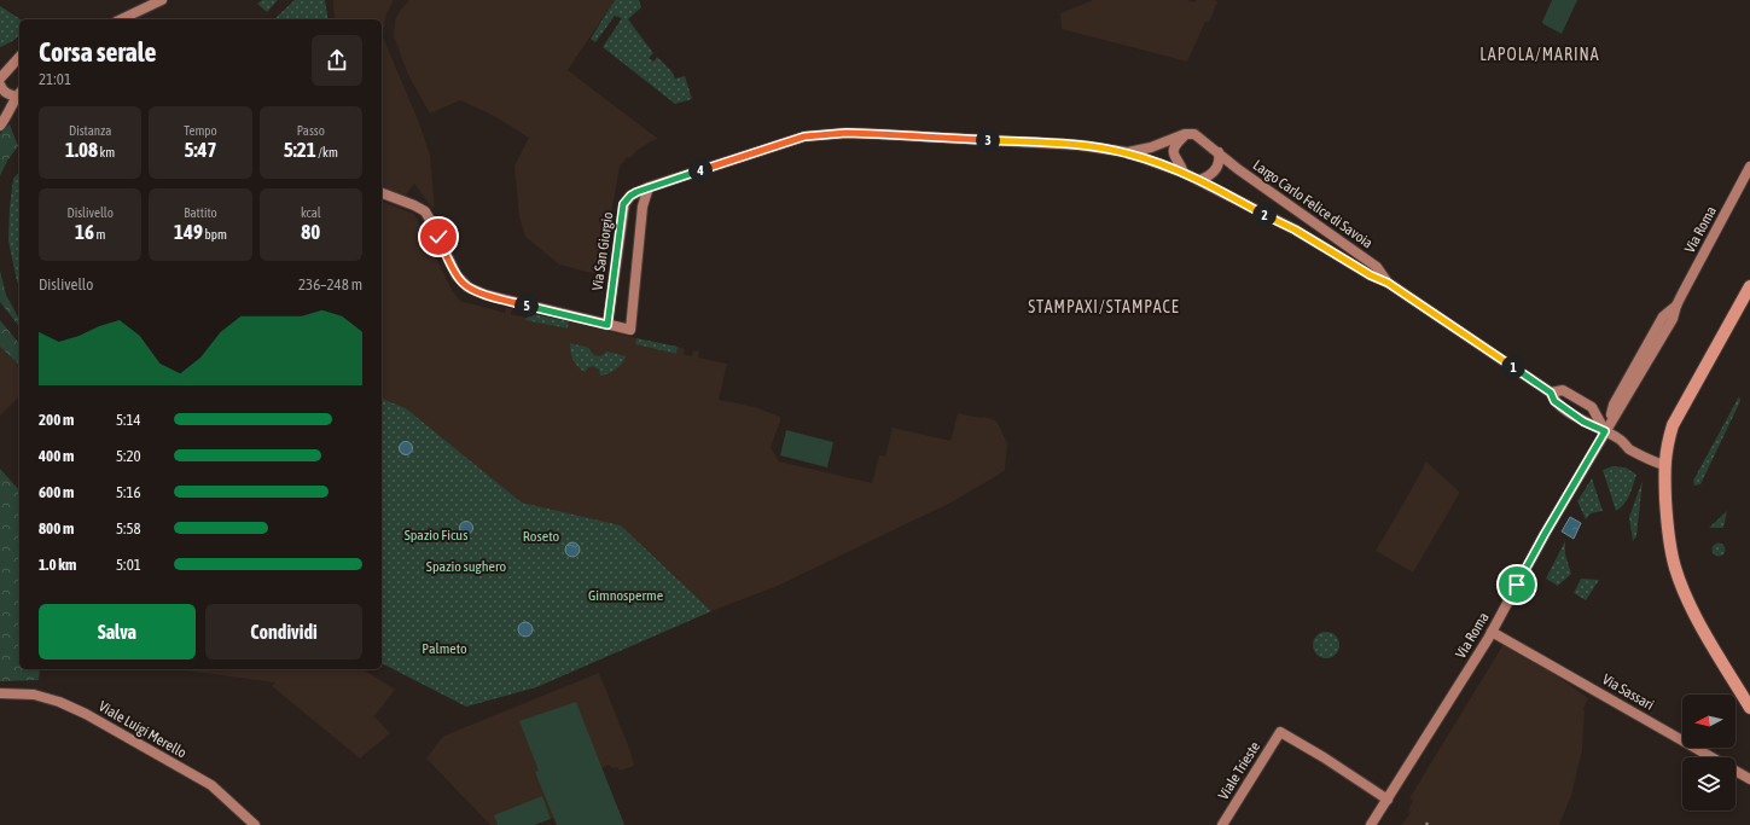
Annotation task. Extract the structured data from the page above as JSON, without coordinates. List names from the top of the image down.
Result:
{
  "streets": {
    "street": [
      "Largo Carlo Felice di Savoia",
      "Via Roma",
      "Via San Giorgio",
      "Via Sassari",
      "Viale Luigi Merello",
      "Viale Trieste"
    ]
  },
  "crossings": [
    ["Largo Carlo Felice di Savoia", "Via Roma"],
    ["Via Roma", "Via Sassari"],
    ["Via Roma", "Viale Trieste"]
  ],
  "districts": ["LAPOLA/MARINA", "STAMPAXI/STAMPACE"],
  "parks": [
    "Spazio Ficus",
    "Roseto",
    "Spazio sughero",
    "Gimnosperme",
    "Palmeto"
  ],
  "north": "left",
  "page": {
    "heading": ["Corsa serale", "21:01"],
    "stats": [
      ["Distanza", "1.08 km"],
      ["Tempo", "5:47"],
      ["Passo", "5:21 /km"],
      ["Dislivello", "16 m"],
      ["Battito", "149 bpm"],
      ["kcal", "80"]
    ],
    "pins": [
      "3",
      "4",
      "2",
      "5",
      "1"
    ],
    "chart": ["Dislivello", "236–248 m"],
    "list": [
      {
        "name": "200 m",
        "note": "5:14"
      },
      {
        "name": "400 m",
        "note": "5:20"
      },
      {
        "name": "600 m",
        "note": "5:16"
      },
      {
        "name": "800 m",
        "note": "5:58"
      },
      {
        "name": "1.0 km",
        "note": "5:01"
      }
    ],
    "buttons": ["Salva", "Condividi"]
  }
}
